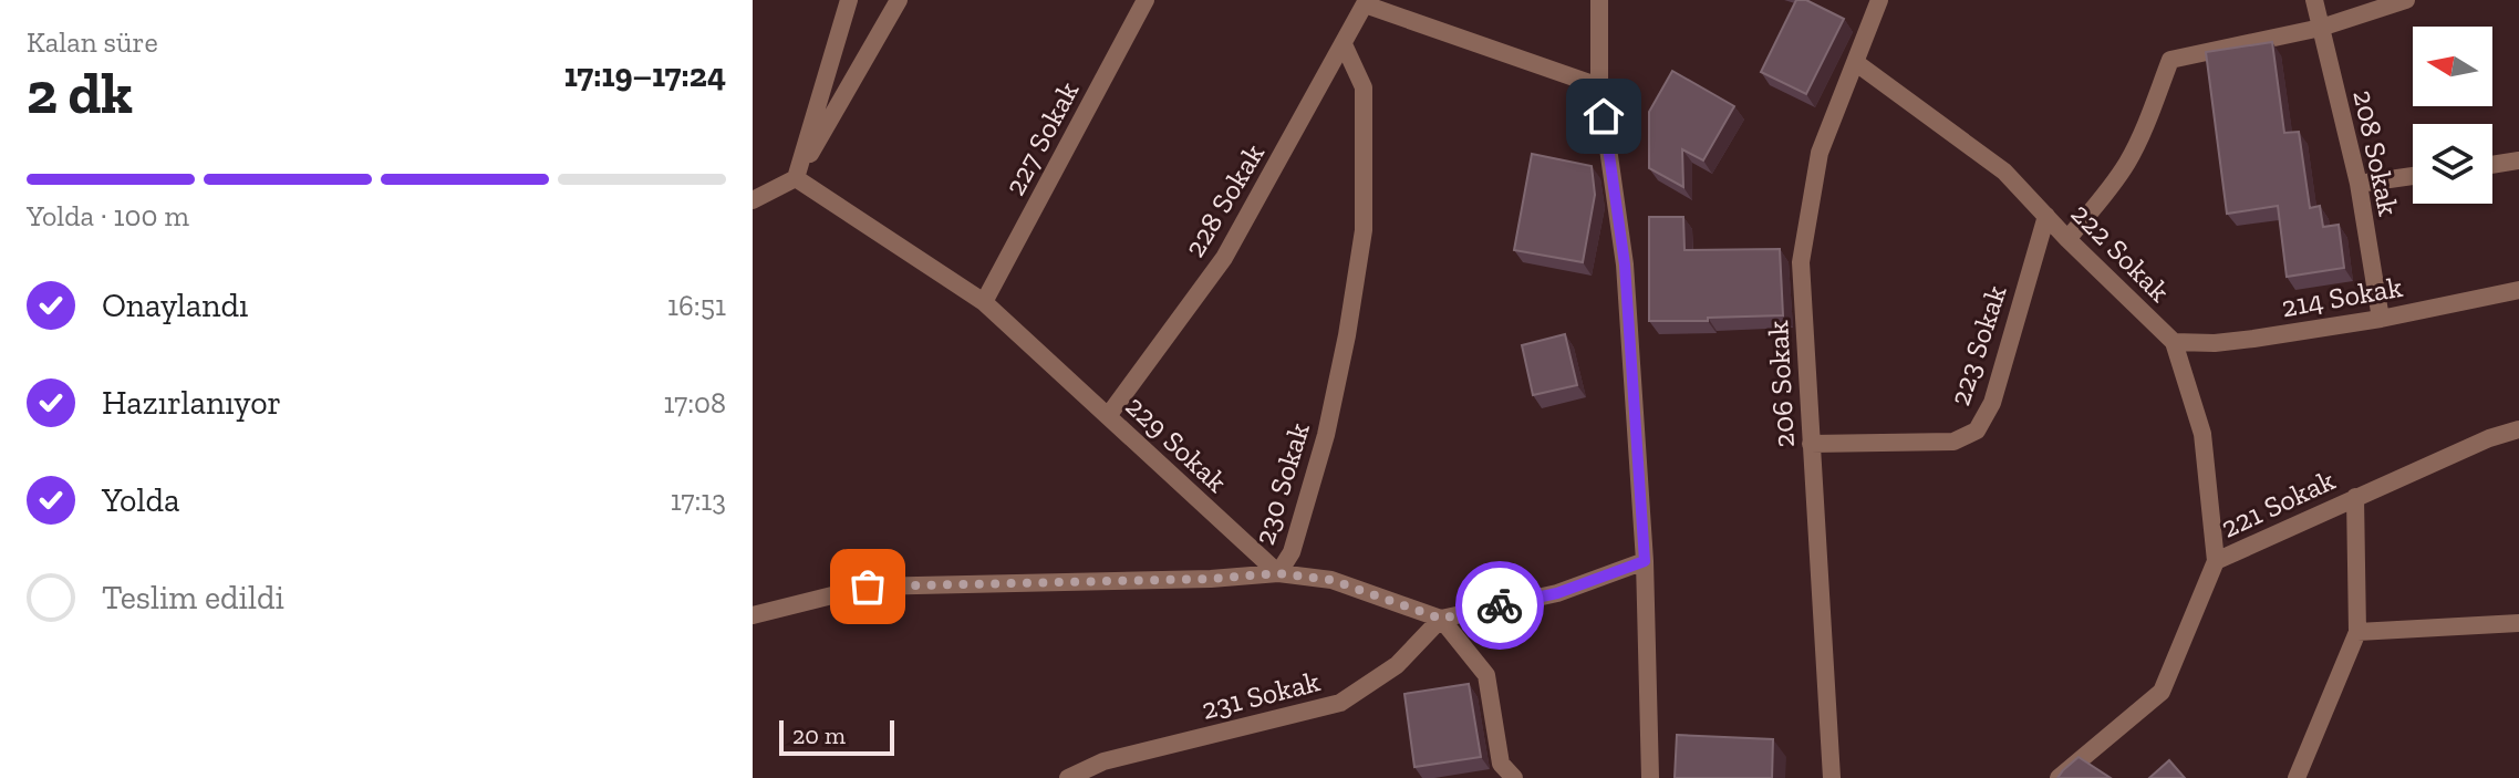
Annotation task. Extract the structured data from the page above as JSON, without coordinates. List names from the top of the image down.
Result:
{
  "streets": {
    "street": [
      "227 Sokak",
      "208 Sokak",
      "228 Sokak",
      "222 Sokak",
      "214 Sokak",
      "223 Sokak",
      "206 Sokak",
      "229 Sokak",
      "230 Sokak",
      "221 Sokak",
      "231 Sokak"
    ]
  },
  "crossings": [
    ["227 Sokak", "229 Sokak"],
    ["208 Sokak", "214 Sokak"],
    ["228 Sokak", "229 Sokak"],
    ["228 Sokak", "230 Sokak"],
    ["222 Sokak", "214 Sokak"],
    ["222 Sokak", "223 Sokak"],
    ["222 Sokak", "206 Sokak"],
    ["222 Sokak", "221 Sokak"],
    ["223 Sokak", "206 Sokak"],
    ["229 Sokak", "230 Sokak"]
  ],
  "scale_bar": "20 m",
  "north": "left",
  "page": {
    "heading": ["2 dk", "Kalan süre", "17:19–17:24"],
    "bar": "Yolda · 100 m",
    "list": [
      ["Onaylandı", "16:51"],
      ["Hazırlanıyor", "17:08"],
      ["Yolda", "17:13"],
      "Teslim edildi"
    ],
    "scale": "20 m"
  }
}
